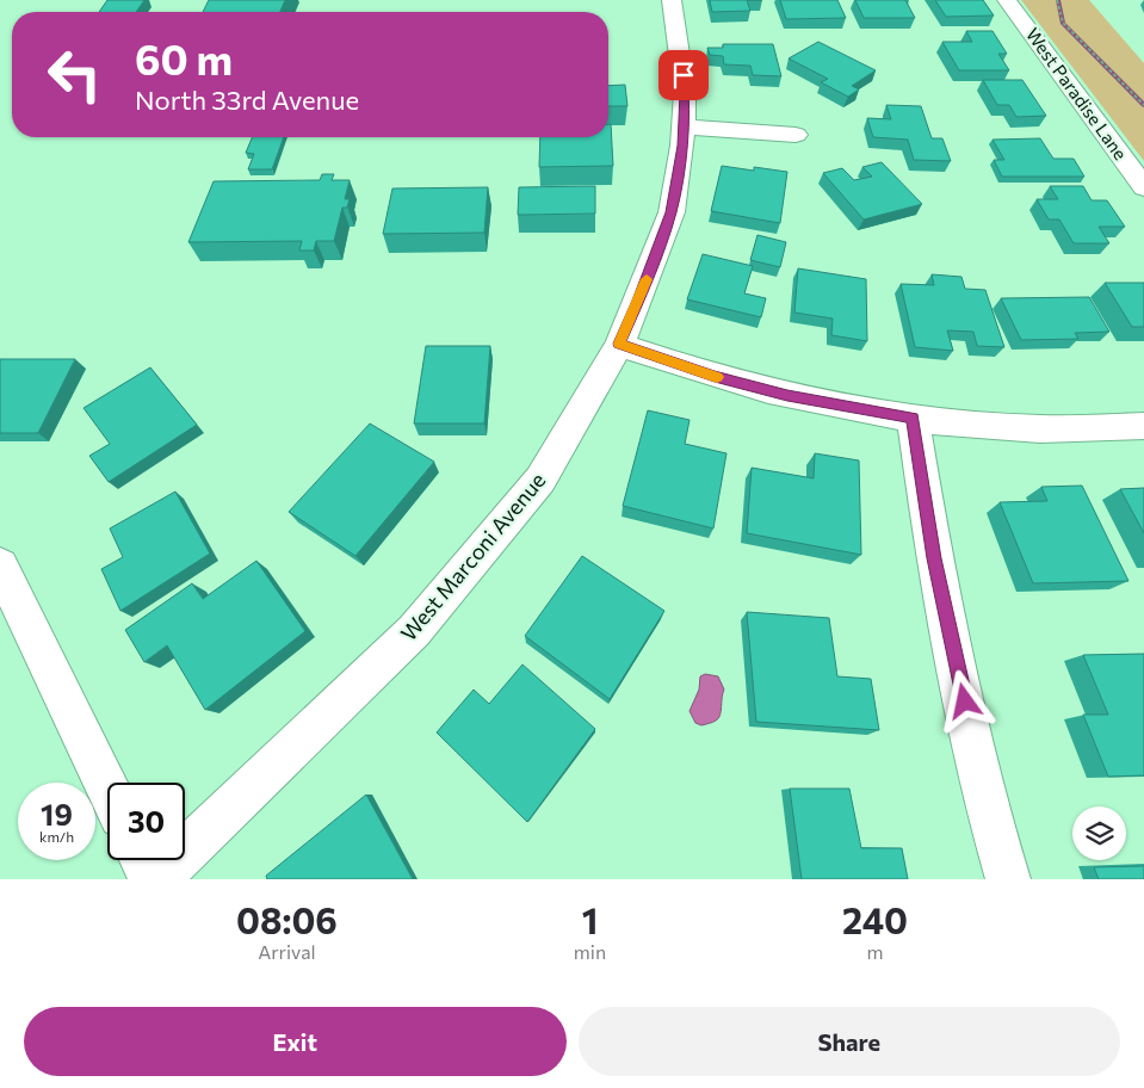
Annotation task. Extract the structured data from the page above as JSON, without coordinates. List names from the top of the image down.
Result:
{
  "streets": {
    "street": ["West Paradise Lane", "West Marconi Avenue"]
  },
  "page": {
    "turn": ["60 m", "North 33rd Avenue"],
    "speed": "19 km/h",
    "limit": "30",
    "eta": [
      "08:06",
      "Arrival",
      "1",
      "min",
      "240",
      "m"
    ],
    "buttons": ["Exit", "Share"]
  }
}
